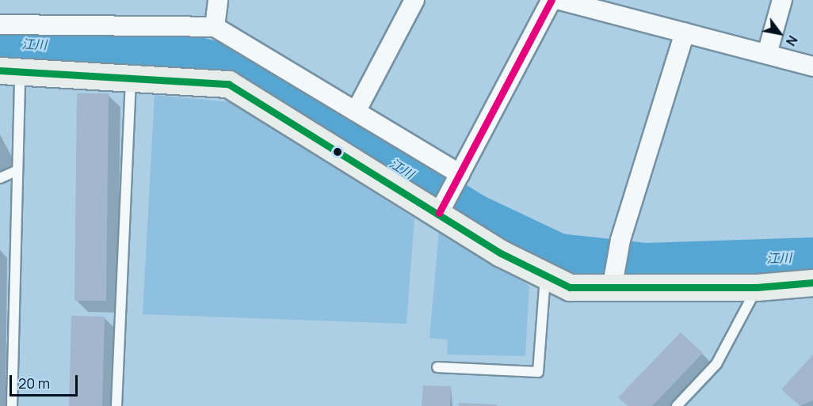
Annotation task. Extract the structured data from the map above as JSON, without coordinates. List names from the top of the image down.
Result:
{
  "water": ["江川"],
  "scale_bar": "20 m",
  "north": "bottom right"
}
